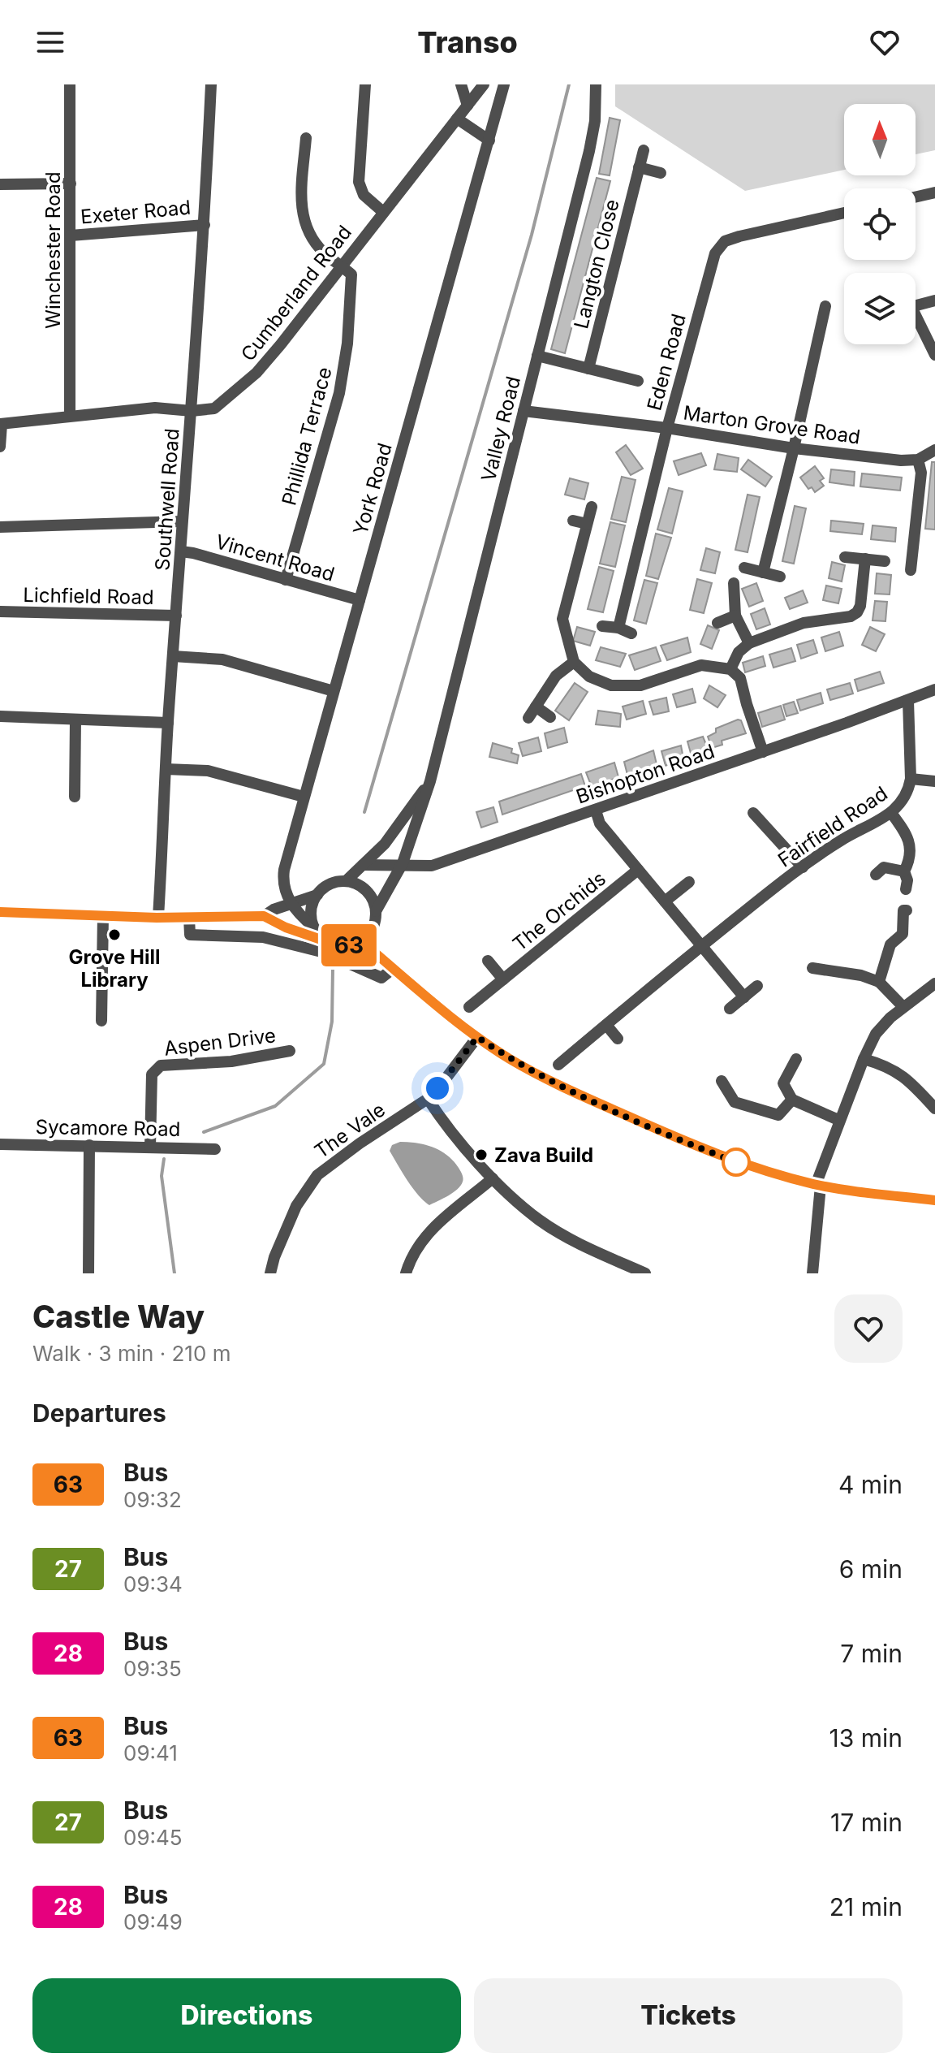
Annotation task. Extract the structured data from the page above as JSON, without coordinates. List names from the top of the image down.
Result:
{
  "streets": {
    "street": [
      "Exeter Road",
      "Winchester Road",
      "Langton Close",
      "Cumberland Road",
      "Eden Road",
      "Marton Grove Road",
      "Valley Road",
      "Phillida Terrace",
      "York Road",
      "Southwell Road",
      "Vincent Road",
      "Lichfield Road",
      "Bishopton Road",
      "Fairfield Road",
      "The Orchids",
      "Aspen Drive",
      "Sycamore Road",
      "The Vale"
    ]
  },
  "crossings": [
    ["Exeter Road", "Winchester Road"],
    ["Exeter Road", "Southwell Road"],
    ["Winchester Road", "Cumberland Road"],
    ["Cumberland Road", "Phillida Terrace"],
    ["Cumberland Road", "Southwell Road"],
    ["Eden Road", "Marton Grove Road"],
    ["Marton Grove Road", "Valley Road"],
    ["Valley Road", "Bishopton Road"],
    ["Phillida Terrace", "Vincent Road"],
    ["York Road", "Vincent Road"],
    ["Southwell Road", "Vincent Road"],
    ["Southwell Road", "Lichfield Road"],
    ["Bishopton Road", "Fairfield Road"],
    ["Aspen Drive", "Sycamore Road"]
  ],
  "places": ["Grove Hill Library", "Zava Build"],
  "lines": ["bus line 63"],
  "north": "top",
  "page": {
    "header": "Transo",
    "on_map": "63",
    "heading": [
      ["Castle Way", "Walk · 3 min · 210 m"],
      "Departures"
    ],
    "list": [
      {
        "mark": "63",
        "name": "Bus",
        "note": "09:32",
        "value": "4 min"
      },
      {
        "mark": "27",
        "name": "Bus",
        "note": "09:34",
        "value": "6 min"
      },
      {
        "mark": "28",
        "name": "Bus",
        "note": "09:35",
        "value": "7 min"
      },
      {
        "mark": "63",
        "name": "Bus",
        "note": "09:41",
        "value": "13 min"
      },
      {
        "mark": "27",
        "name": "Bus",
        "note": "09:45",
        "value": "17 min"
      },
      {
        "mark": "28",
        "name": "Bus",
        "note": "09:49",
        "value": "21 min"
      }
    ],
    "buttons": ["Directions", "Tickets"]
  }
}
